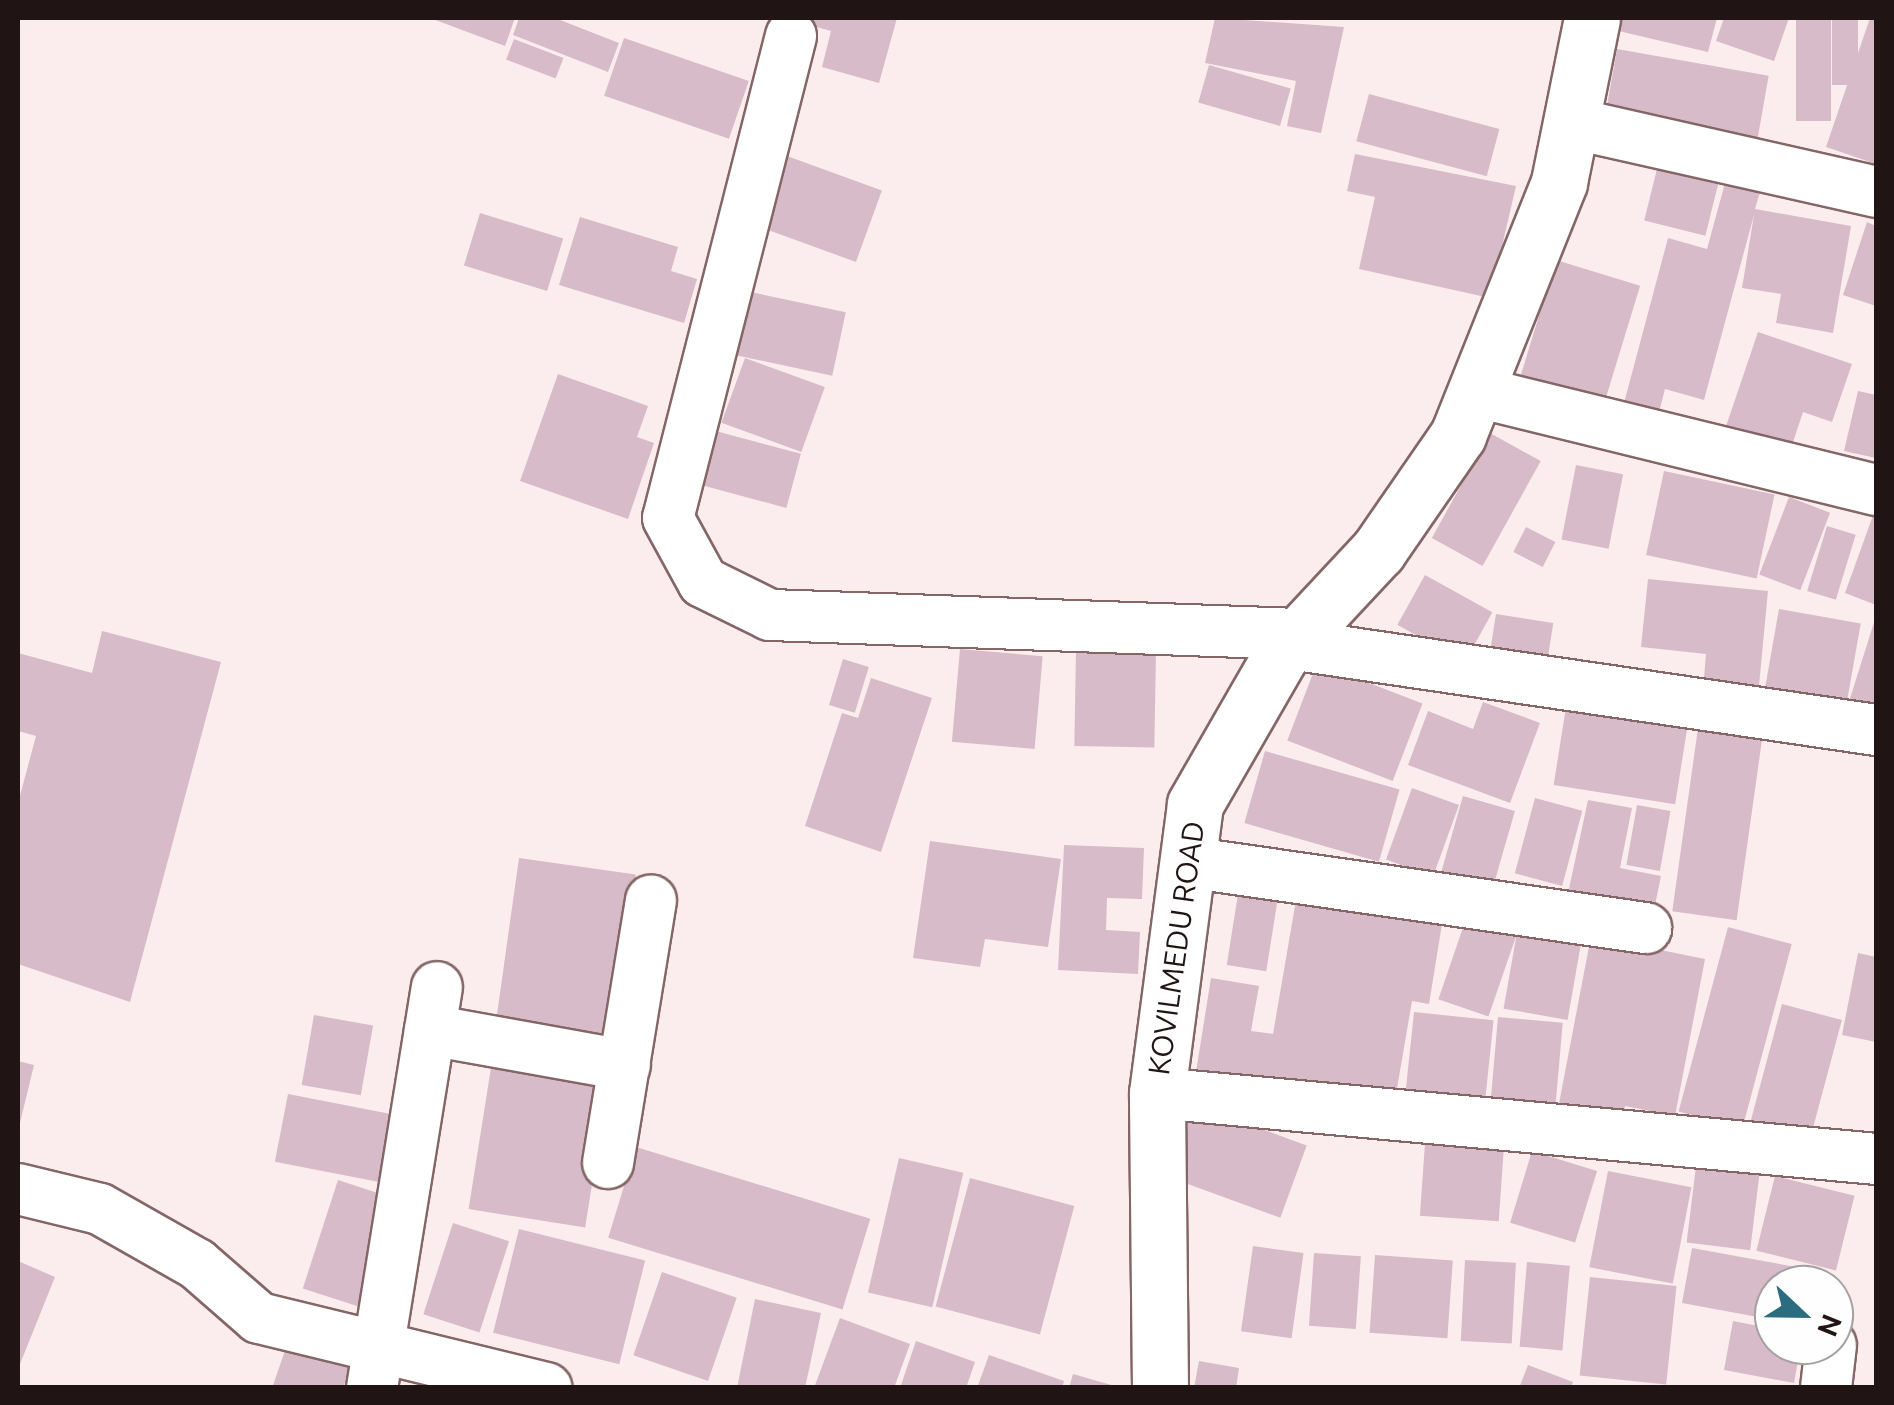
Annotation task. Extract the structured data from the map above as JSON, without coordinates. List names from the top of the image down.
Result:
{
  "streets": {
    "street": ["KOVILMEDU ROAD"]
  },
  "north": "right"
}
